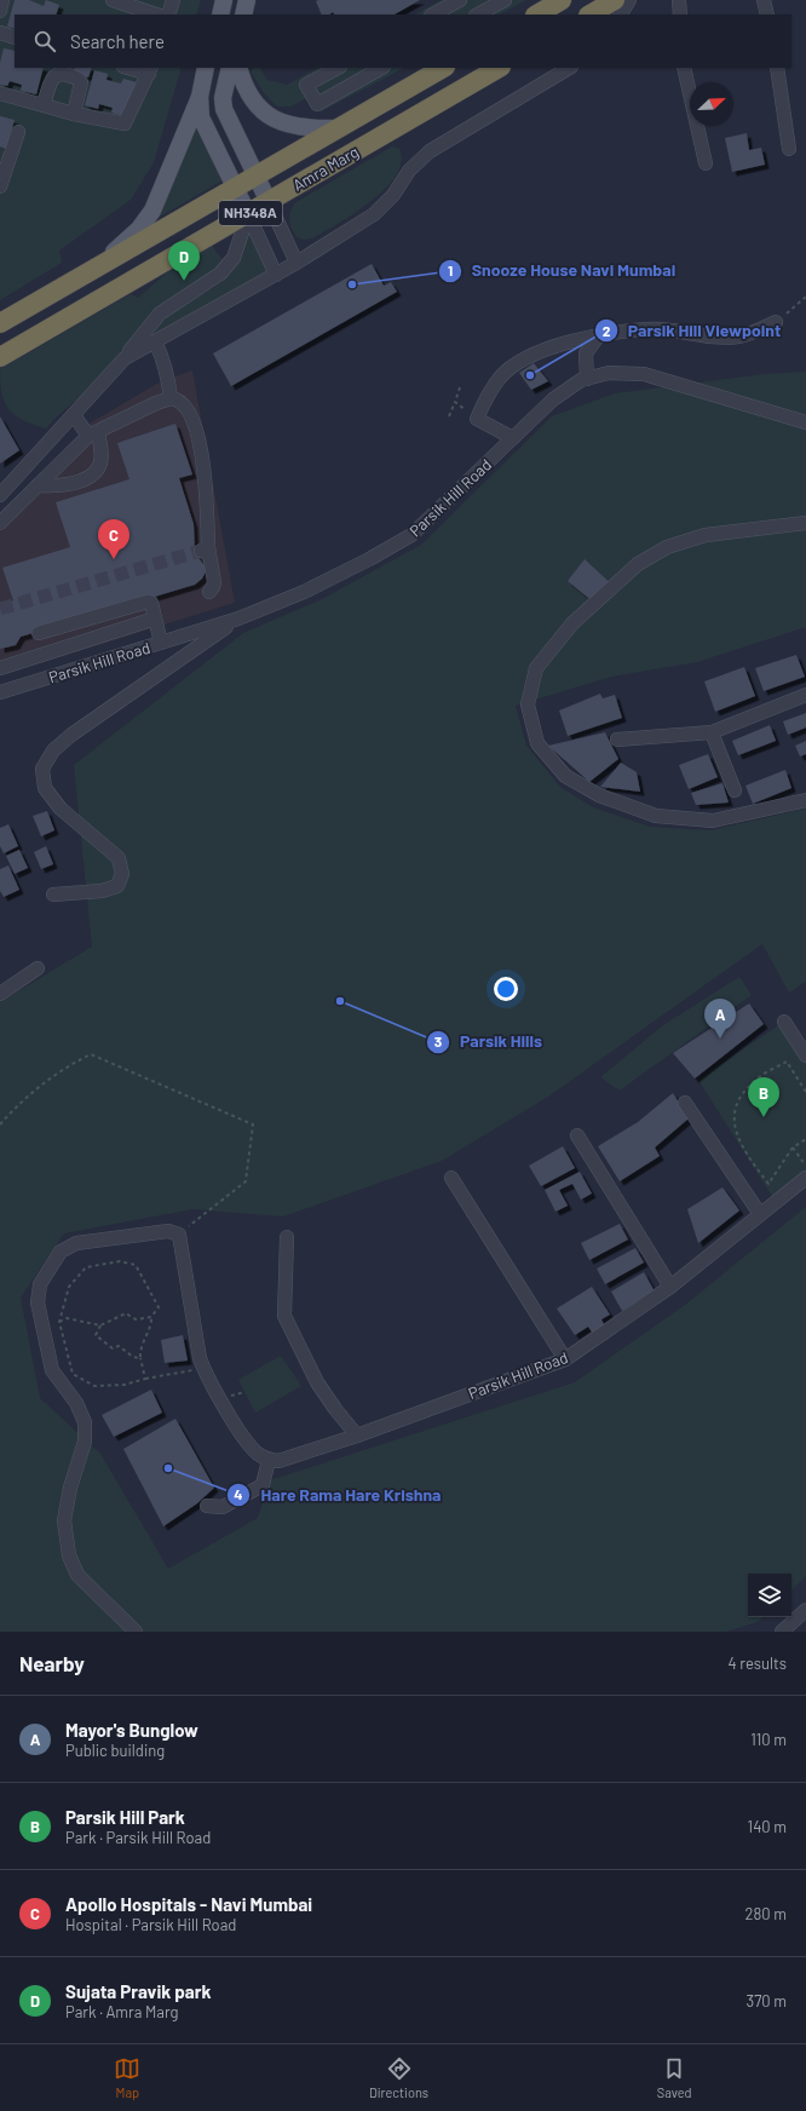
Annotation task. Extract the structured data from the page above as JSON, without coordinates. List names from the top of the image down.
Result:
{
  "streets": {
    "highway": ["Amra Marg", "NH348A"],
    "street": ["Parsik Hill Road"]
  },
  "places": [
    "Snooze House Navi Mumbai",
    "Parsik Hill Viewpoint",
    "Parsik Hills",
    "Hare Rama Hare Krishna"
  ],
  "north": "top right",
  "page": {
    "search": "Search here",
    "pins": [
      "D",
      "C",
      "A",
      "B"
    ],
    "heading": ["Nearby", "4 results"],
    "list": [
      {
        "mark": "A",
        "name": "Mayor's Bunglow",
        "note": "Public building",
        "value": "110 m"
      },
      {
        "mark": "B",
        "name": "Parsik Hill Park",
        "note": "Park · Parsik Hill Road",
        "value": "140 m"
      },
      {
        "mark": "C",
        "name": "Apollo Hospitals - Navi Mumbai",
        "note": "Hospital · Parsik Hill Road",
        "value": "280 m"
      },
      {
        "mark": "D",
        "name": "Sujata Pravik park",
        "note": "Park · Amra Marg",
        "value": "370 m"
      }
    ],
    "nav": ["Map", "Directions", "Saved"]
  }
}
